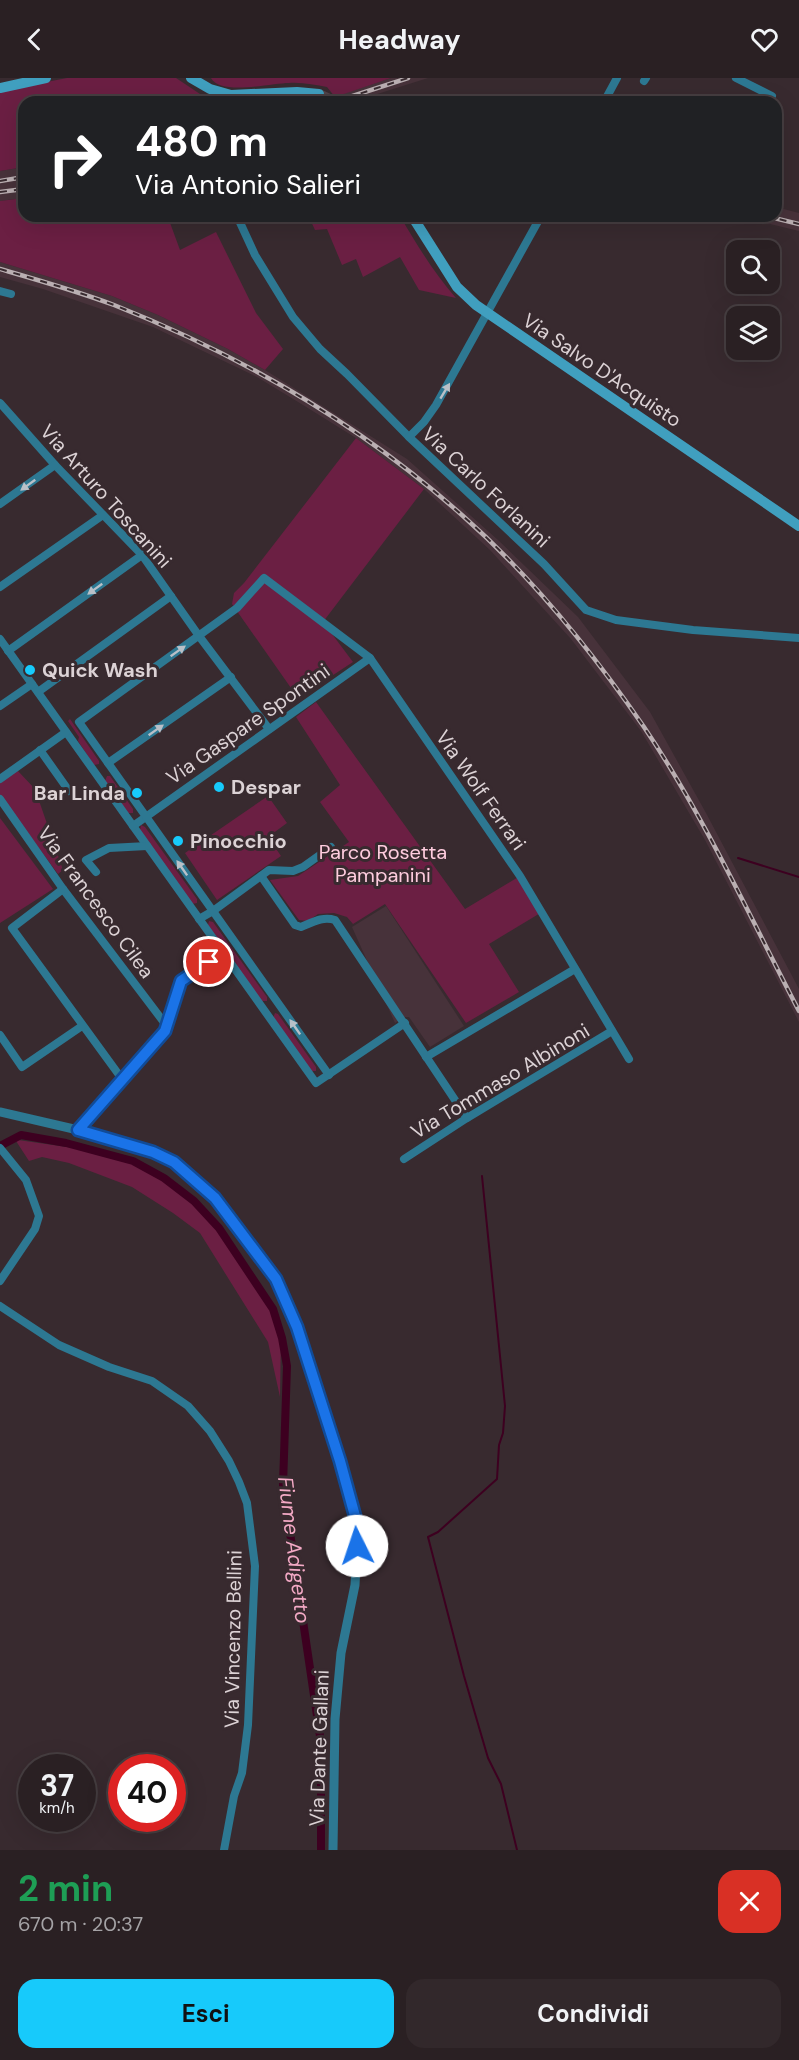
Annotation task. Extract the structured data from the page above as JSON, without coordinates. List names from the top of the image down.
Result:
{
  "streets": {
    "main road": ["Via Salvo D'Acquisto"],
    "street": [
      "Via Carlo Forlanini",
      "Via Arturo Toscanini",
      "Via Gaspare Spontini",
      "Via Wolf Ferrari",
      "Via Francesco Cilea",
      "Via Tommaso Albinoni",
      "Via Vincenzo Bellini",
      "Via Dante Gallani"
    ]
  },
  "crossings": [
    ["Via Arturo Toscanini", "Via Gaspare Spontini"],
    ["Via Arturo Toscanini", "Via Wolf Ferrari"],
    ["Via Gaspare Spontini", "Via Wolf Ferrari"],
    ["Via Wolf Ferrari", "Via Tommaso Albinoni"]
  ],
  "water": ["Fiume Adigetto"],
  "parks": ["Parco Rosetta Pampanini"],
  "places": [
    "Quick Wash",
    "Despar",
    "Bar Linda",
    "Pinocchio"
  ],
  "page": {
    "header": "Headway",
    "turn": ["480 m", "Via Antonio Salieri"],
    "speed": "37 km/h",
    "limit": "40",
    "heading": ["2 min", "670 m · 20:37"],
    "buttons": ["Esci", "Condividi"]
  }
}
